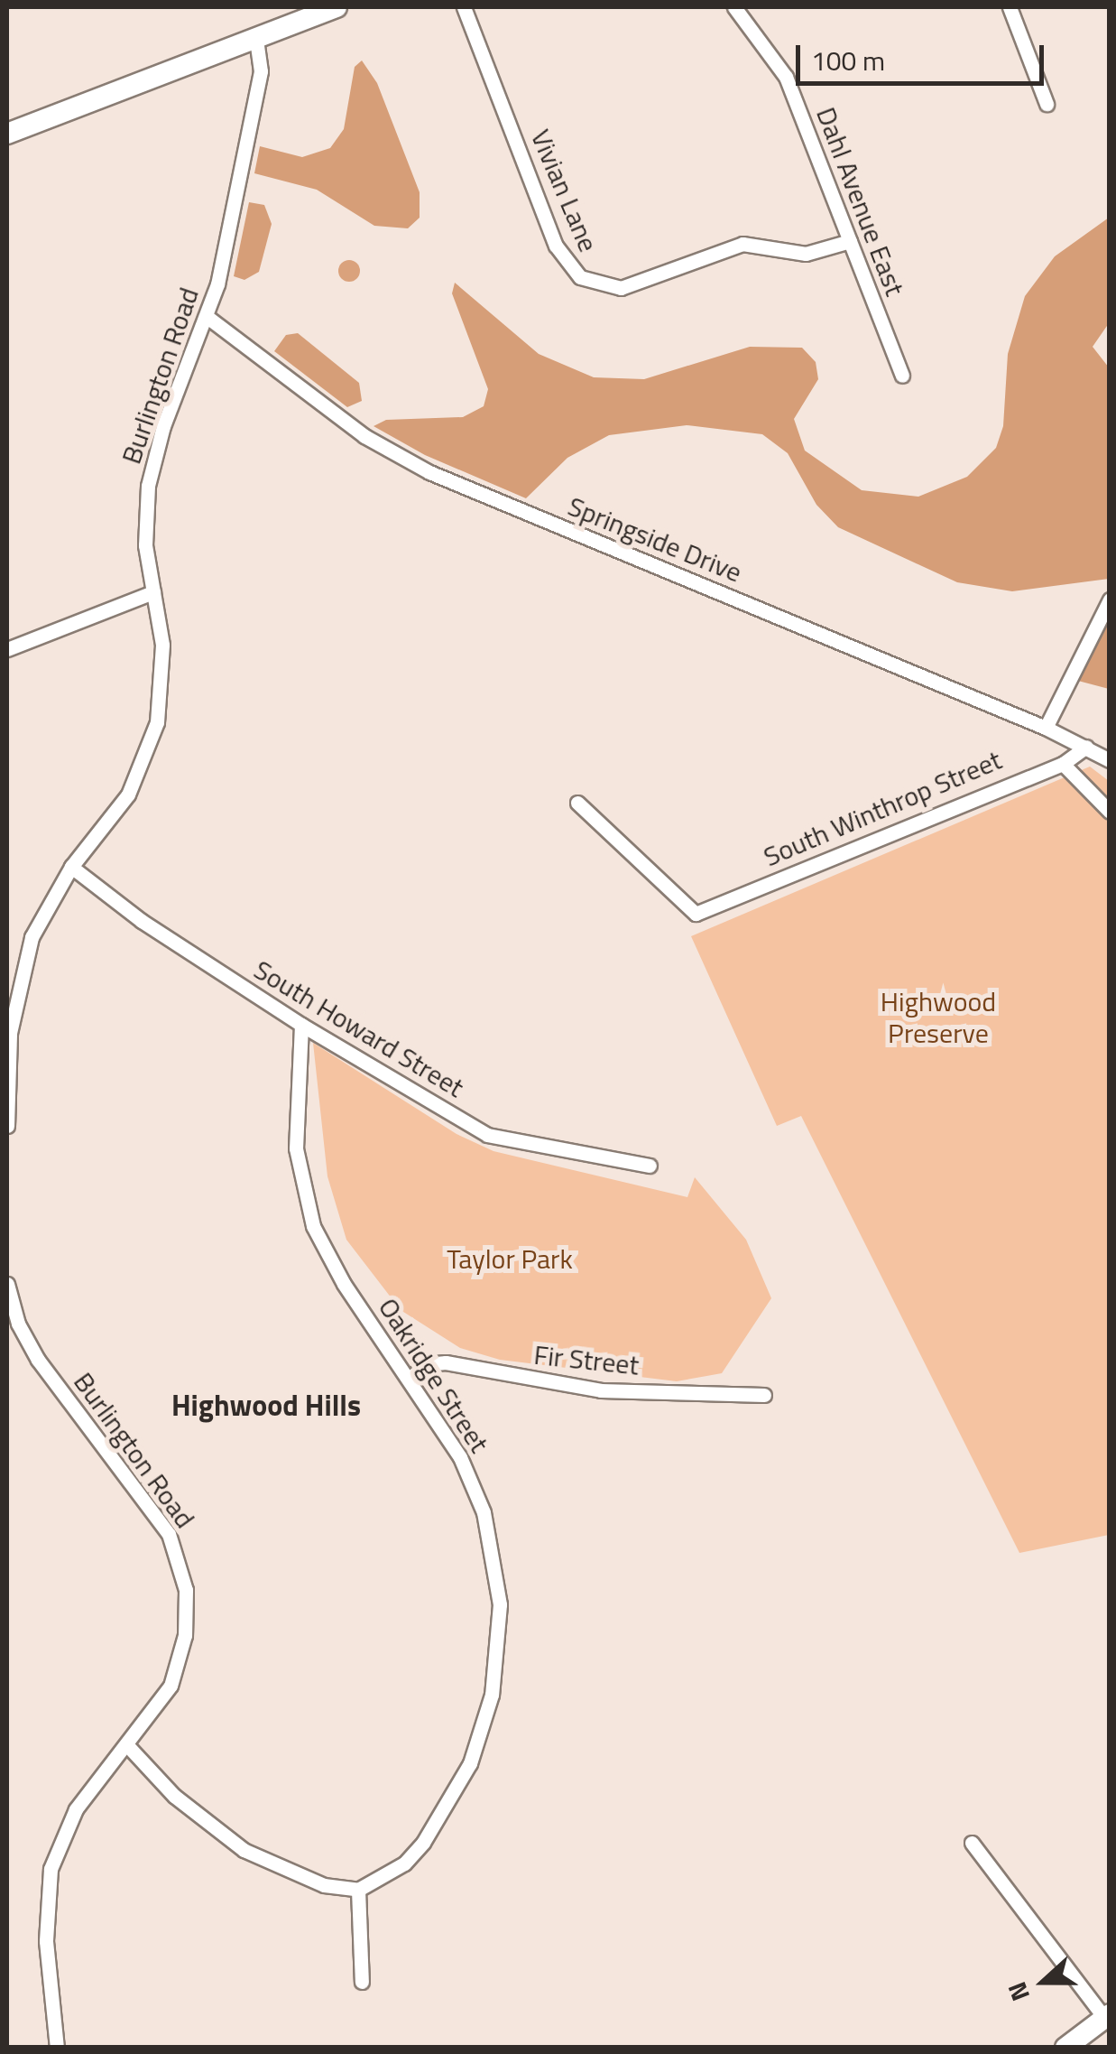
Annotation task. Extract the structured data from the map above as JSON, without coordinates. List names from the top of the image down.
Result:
{
  "streets": {
    "street": [
      "Vivian Lane",
      "Dahl Avenue East",
      "Burlington Road",
      "Springside Drive",
      "South Winthrop Street",
      "South Howard Street",
      "Fir Street",
      "Oakridge Street"
    ]
  },
  "crossings": [
    ["Vivian Lane", "Dahl Avenue East"],
    ["Burlington Road", "Springside Drive"],
    ["Burlington Road", "South Howard Street"],
    ["Springside Drive", "South Winthrop Street"],
    ["South Howard Street", "Oakridge Street"],
    ["Fir Street", "Oakridge Street"]
  ],
  "districts": ["Highwood Hills"],
  "parks": ["Highwood Preserve", "Taylor Park"],
  "scale_bar": "100 m",
  "north": "left"
}
